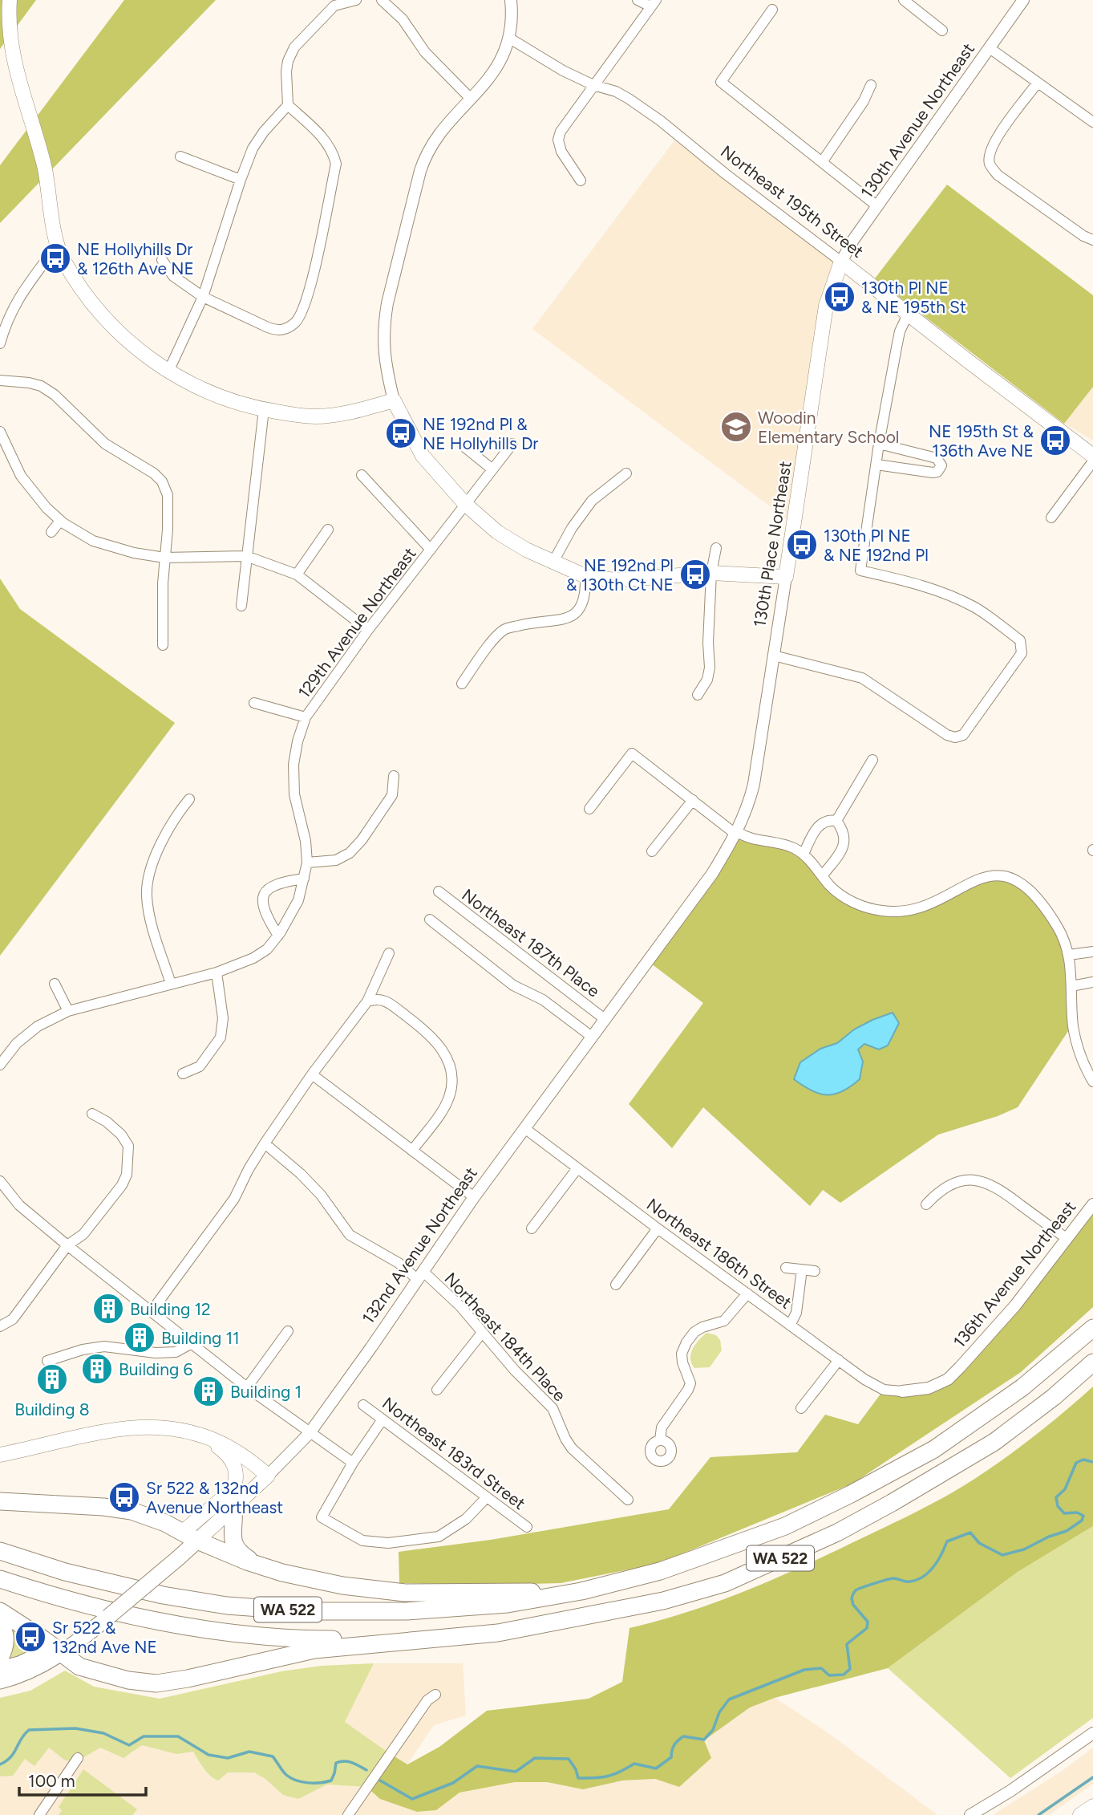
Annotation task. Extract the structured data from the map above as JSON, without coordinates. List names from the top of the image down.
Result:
{
  "streets": {
    "highway": ["WA 522"],
    "main road": ["Northeast 195th Street", "130th Place Northeast", "132nd Avenue Northeast"],
    "street": [
      "130th Avenue Northeast",
      "129th Avenue Northeast",
      "Northeast 187th Place",
      "Northeast 186th Street",
      "136th Avenue Northeast",
      "Northeast 184th Place",
      "Northeast 183rd Street"
    ]
  },
  "crossings": [
    ["130th Avenue Northeast", "Northeast 195th Street"],
    ["130th Avenue Northeast", "130th Place Northeast"],
    ["Northeast 195th Street", "130th Place Northeast"],
    ["130th Place Northeast", "132nd Avenue Northeast"],
    ["Northeast 187th Place", "132nd Avenue Northeast"],
    ["132nd Avenue Northeast", "Northeast 186th Street"],
    ["132nd Avenue Northeast", "Northeast 184th Place"],
    ["Northeast 186th Street", "136th Avenue Northeast"]
  ],
  "places": {
    "bus stop": [
      "NE Hollyhills Dr & 126th Ave NE",
      "130th Pl NE & NE 195th St",
      "NE 192nd Pl & NE Hollyhills Dr",
      "NE 195th St & 136th Ave NE",
      "130th Pl NE & NE 192nd Pl",
      "NE 192nd Pl & 130th Ct NE",
      "Sr 522 & 132nd Avenue Northeast",
      "Sr 522 & 132nd Ave NE"
    ],
    "school or university": ["Woodin Elementary School"],
    "building": [
      "Building 12",
      "Building 11",
      "Building 6",
      "Building 8",
      "Building 1"
    ]
  },
  "scale_bar": "100 m"
}
